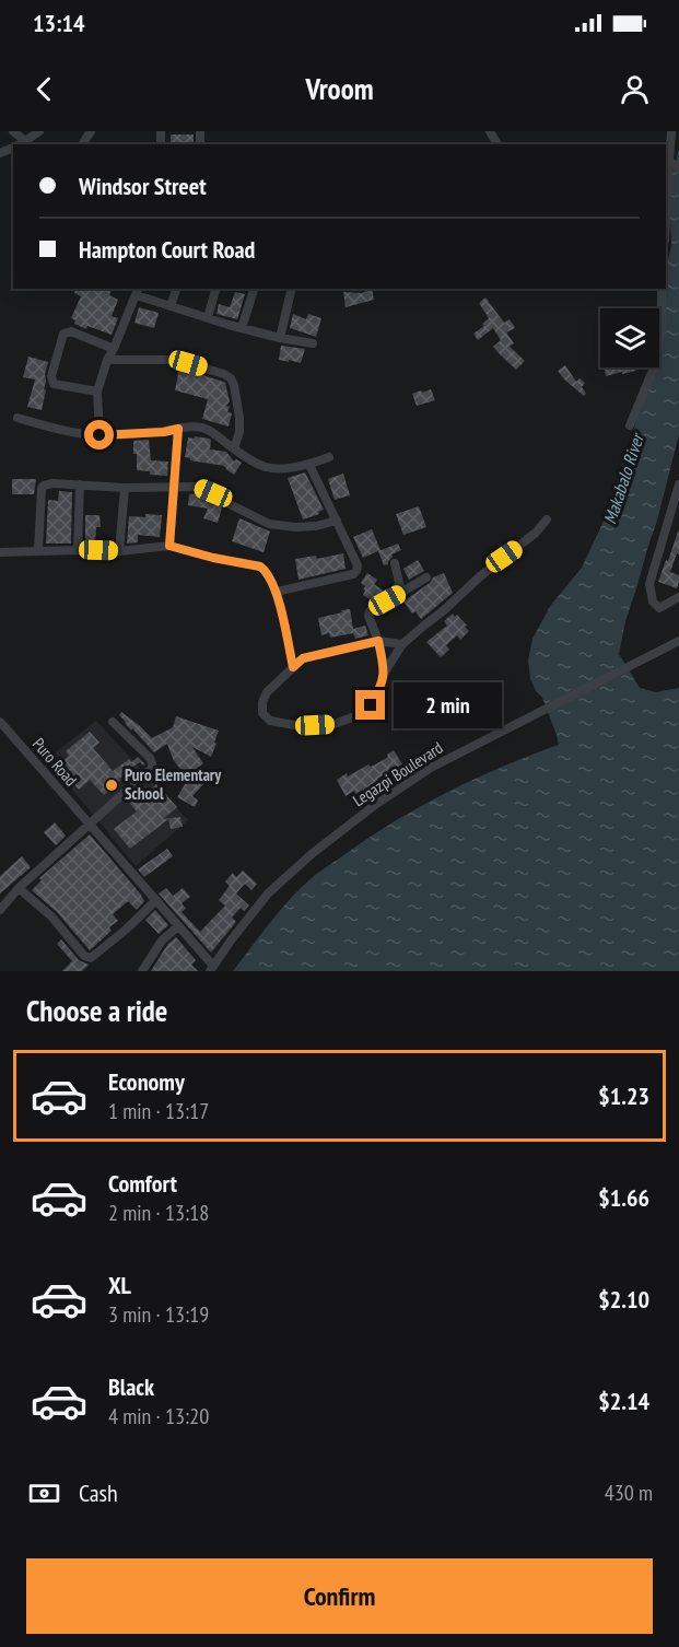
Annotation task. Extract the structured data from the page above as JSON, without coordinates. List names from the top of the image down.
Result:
{
  "streets": {
    "street": ["Puro Road", "Legazpi Boulevard"]
  },
  "crossings": [
    ["Puro Road", "Legazpi Boulevard"]
  ],
  "water": ["Makabalo River"],
  "places": ["Puro Elementary School"],
  "page": {
    "status": "13:14",
    "header": "Vroom",
    "banner": ["Windsor Street", "Hampton Court Road"],
    "bubble": "2 min",
    "heading": "Choose a ride",
    "list": [
      {
        "name": "Economy",
        "note": "1 min · 13:17",
        "value": "$1.23"
      },
      {
        "name": "Comfort",
        "note": "2 min · 13:18",
        "value": "$1.66"
      },
      {
        "name": "XL",
        "note": "3 min · 13:19",
        "value": "$2.10"
      },
      {
        "name": "Black",
        "note": "4 min · 13:20",
        "value": "$2.14"
      }
    ],
    "pay": ["Cash", "430 m"],
    "buttons": "Confirm"
  }
}
